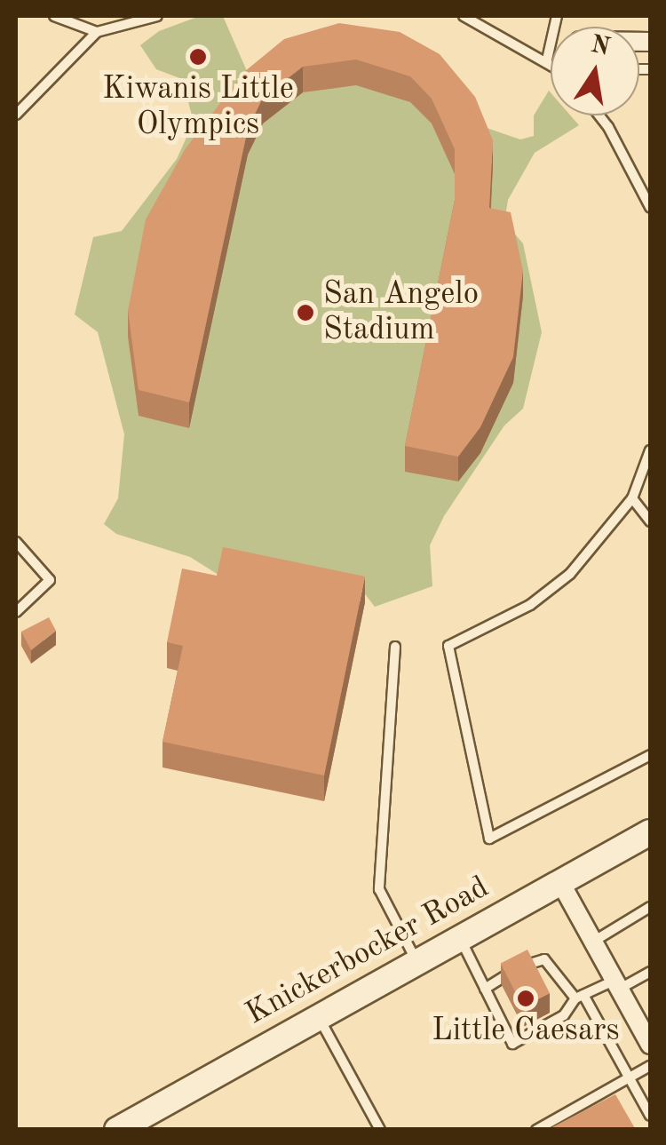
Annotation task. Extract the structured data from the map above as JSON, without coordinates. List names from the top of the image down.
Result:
{
  "streets": {
    "main road": ["Knickerbocker Road"]
  },
  "places": ["Kiwanis Little Olympics", "San Angelo Stadium", "Little Caesars"],
  "north": "top"
}
